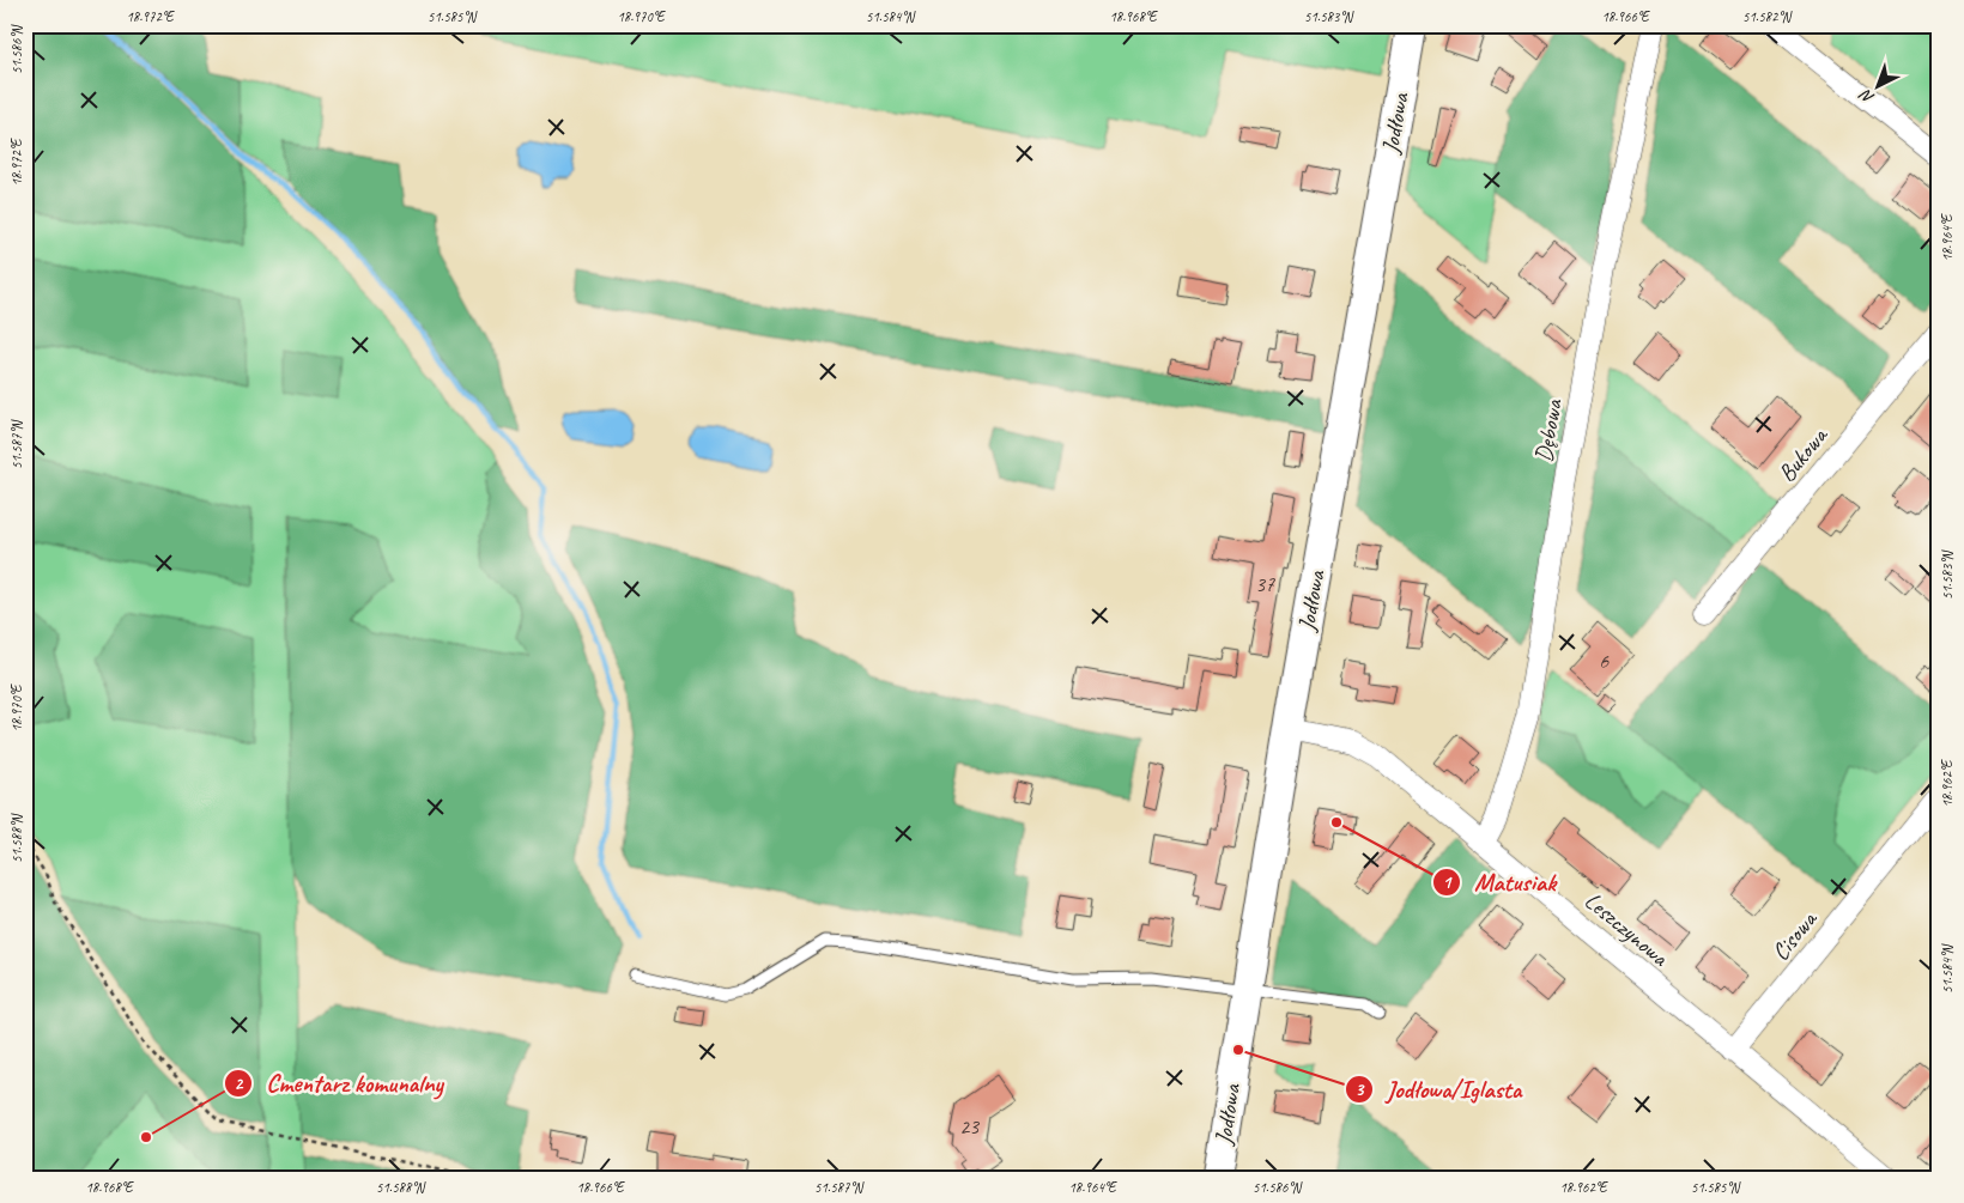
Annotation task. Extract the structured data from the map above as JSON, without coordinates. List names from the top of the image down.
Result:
{
  "streets": {
    "street": [
      "Jodłowa",
      "Dębowa",
      "Bukowa",
      "Leszczynowa",
      "Cisowa"
    ]
  },
  "crossings": [
    ["Jodłowa", "Leszczynowa"],
    ["Dębowa", "Leszczynowa"],
    ["Leszczynowa", "Cisowa"]
  ],
  "places": ["Matusiak", "Jodłowa/Iglasta", "Cmentarz komunalny"],
  "house_numbers": ["37", "6", "23"],
  "north": "bottom left",
  "coordinates": [
    "18.972°E",
    "51.585°N",
    "18.970°E",
    "51.584°N",
    "18.968°E",
    "51.583°N",
    "18.966°E",
    "51.582°N",
    "51.586°N",
    "18.964°E",
    "51.587°N",
    "18.962°E",
    "51.588°N"
  ]
}
